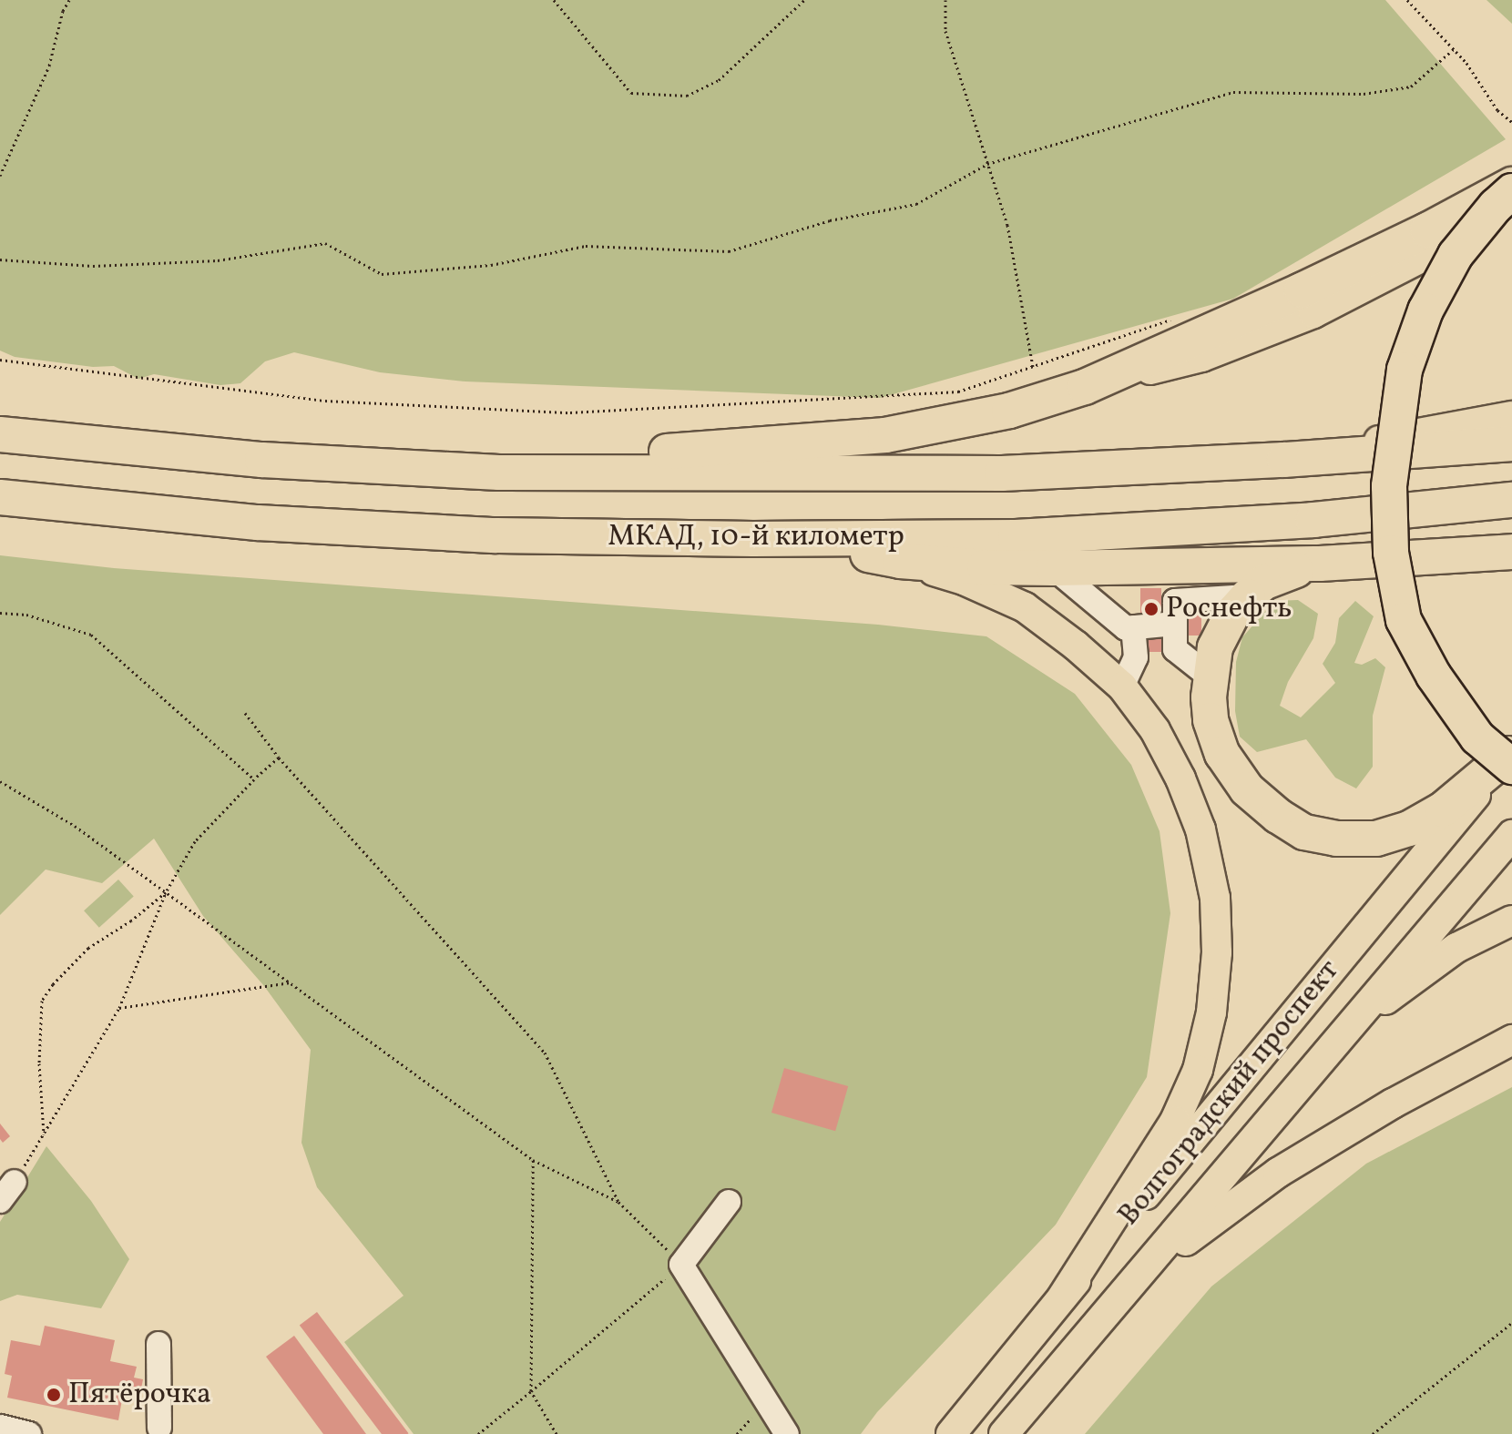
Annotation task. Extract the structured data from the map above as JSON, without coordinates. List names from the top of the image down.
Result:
{
  "streets": {
    "highway": ["МКАД, 10-й километр"],
    "main road": ["Волгоградский проспект"]
  },
  "places": ["Роснефть", "Пятёрочка"]
}
